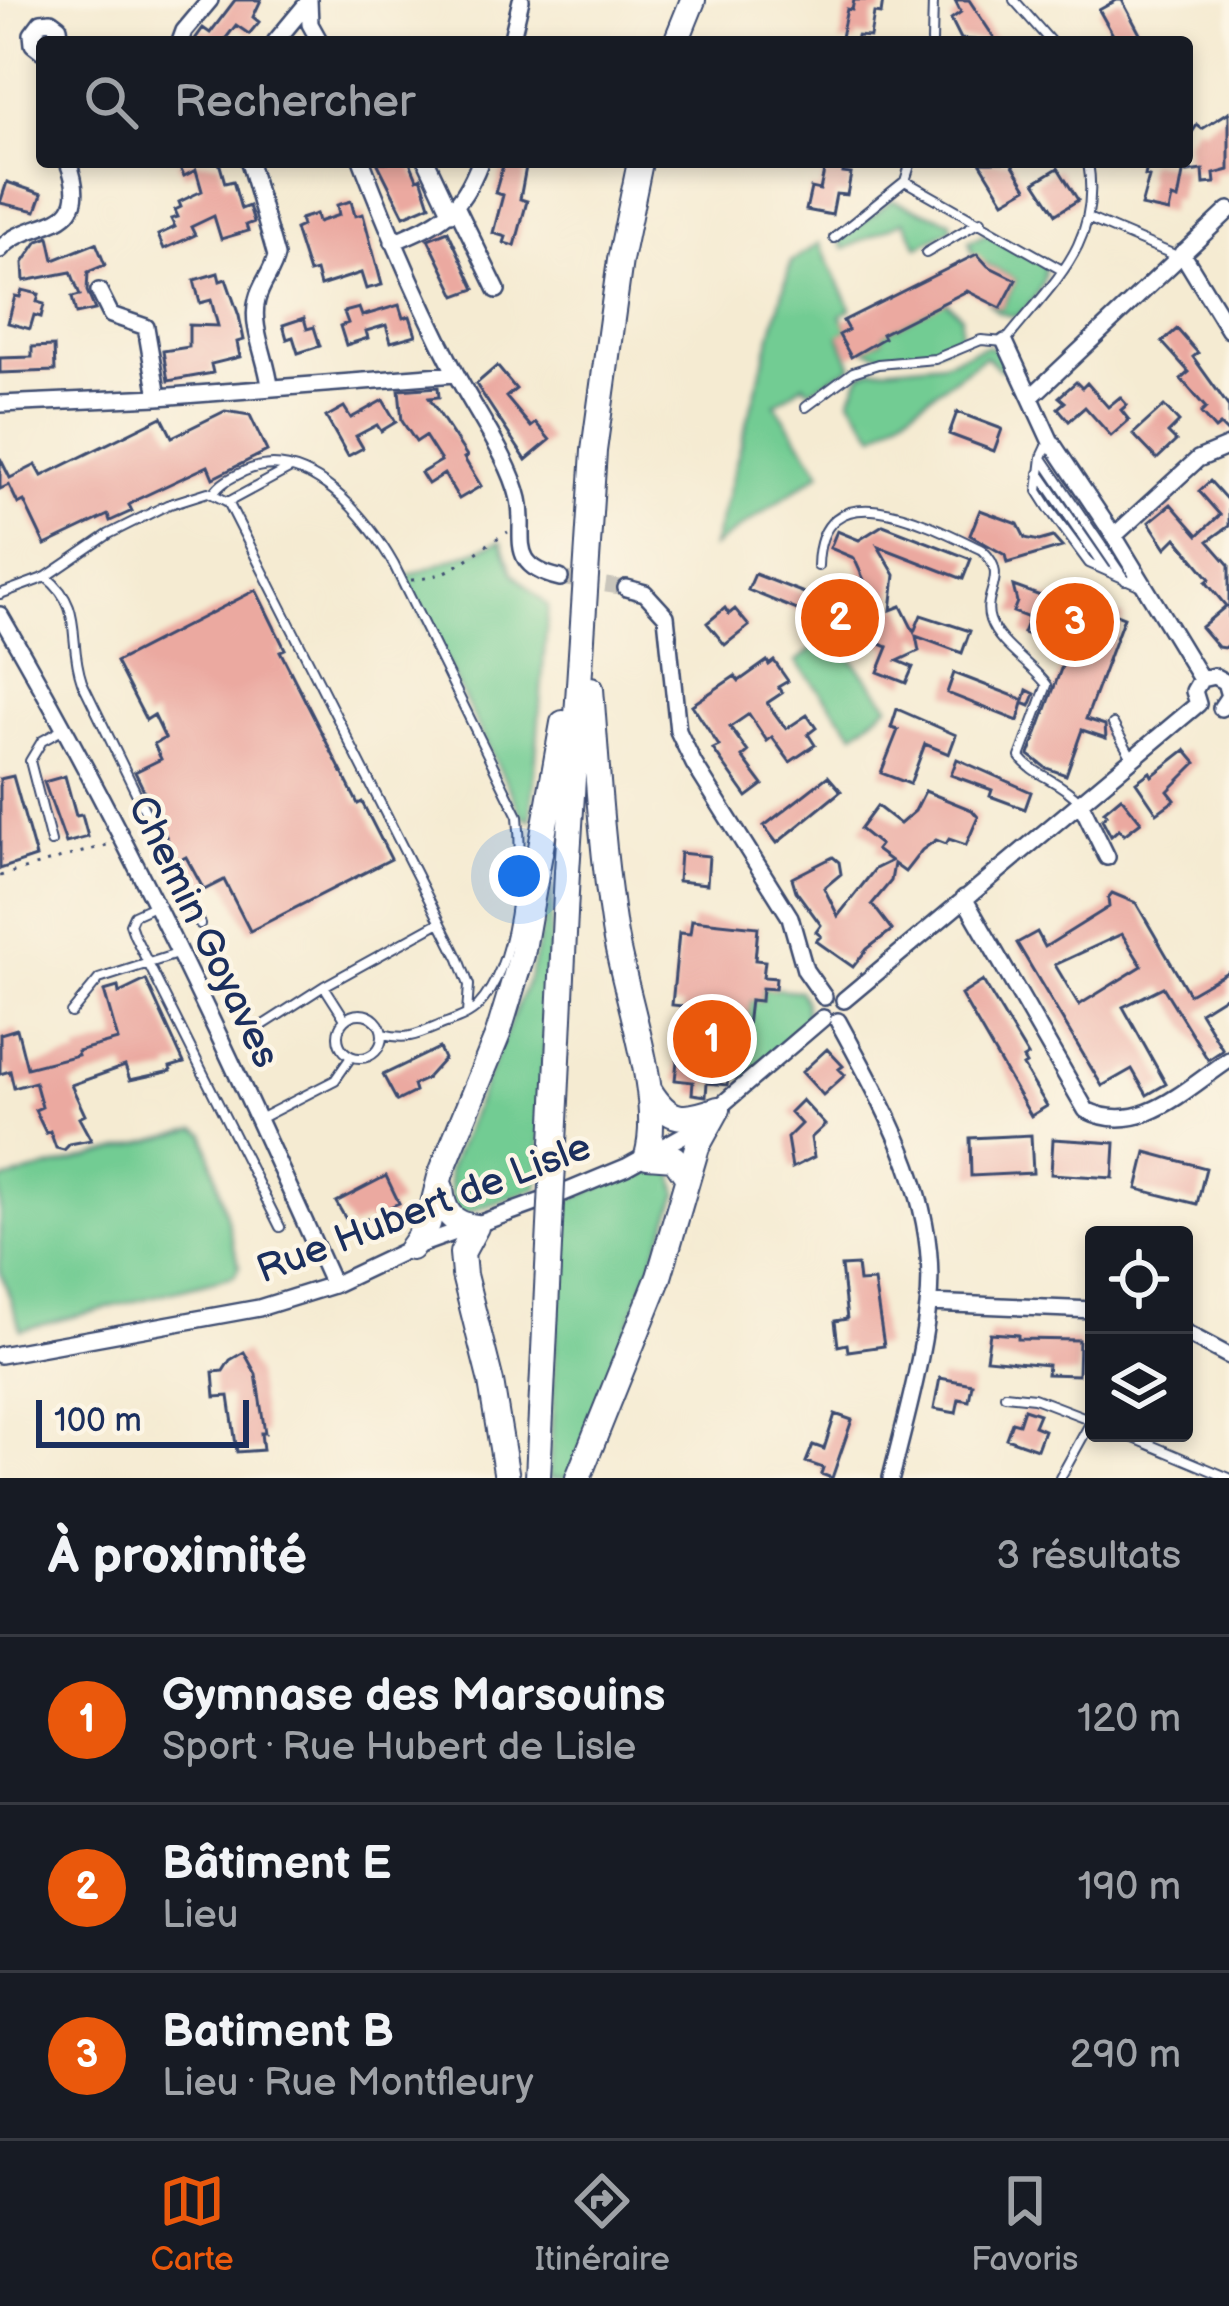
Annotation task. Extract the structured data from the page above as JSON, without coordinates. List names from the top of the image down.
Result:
{
  "streets": {
    "street": ["Chemin Goyaves", "Rue Hubert de Lisle"]
  },
  "crossings": [
    ["Chemin Goyaves", "Rue Hubert de Lisle"]
  ],
  "scale_bar": "100 m",
  "page": {
    "search": "Rechercher",
    "pins": ["2", "3", "1"],
    "scale": "100 m",
    "heading": ["À proximité", "3 résultats"],
    "list": [
      {
        "mark": "1",
        "name": "Gymnase des Marsouins",
        "note": "Sport · Rue Hubert de Lisle",
        "value": "120 m"
      },
      {
        "mark": "2",
        "name": "Bâtiment E",
        "note": "Lieu",
        "value": "190 m"
      },
      {
        "mark": "3",
        "name": "Batiment B",
        "note": "Lieu · Rue Montfleury",
        "value": "290 m"
      }
    ],
    "nav": ["Carte", "Itinéraire", "Favoris"]
  }
}
